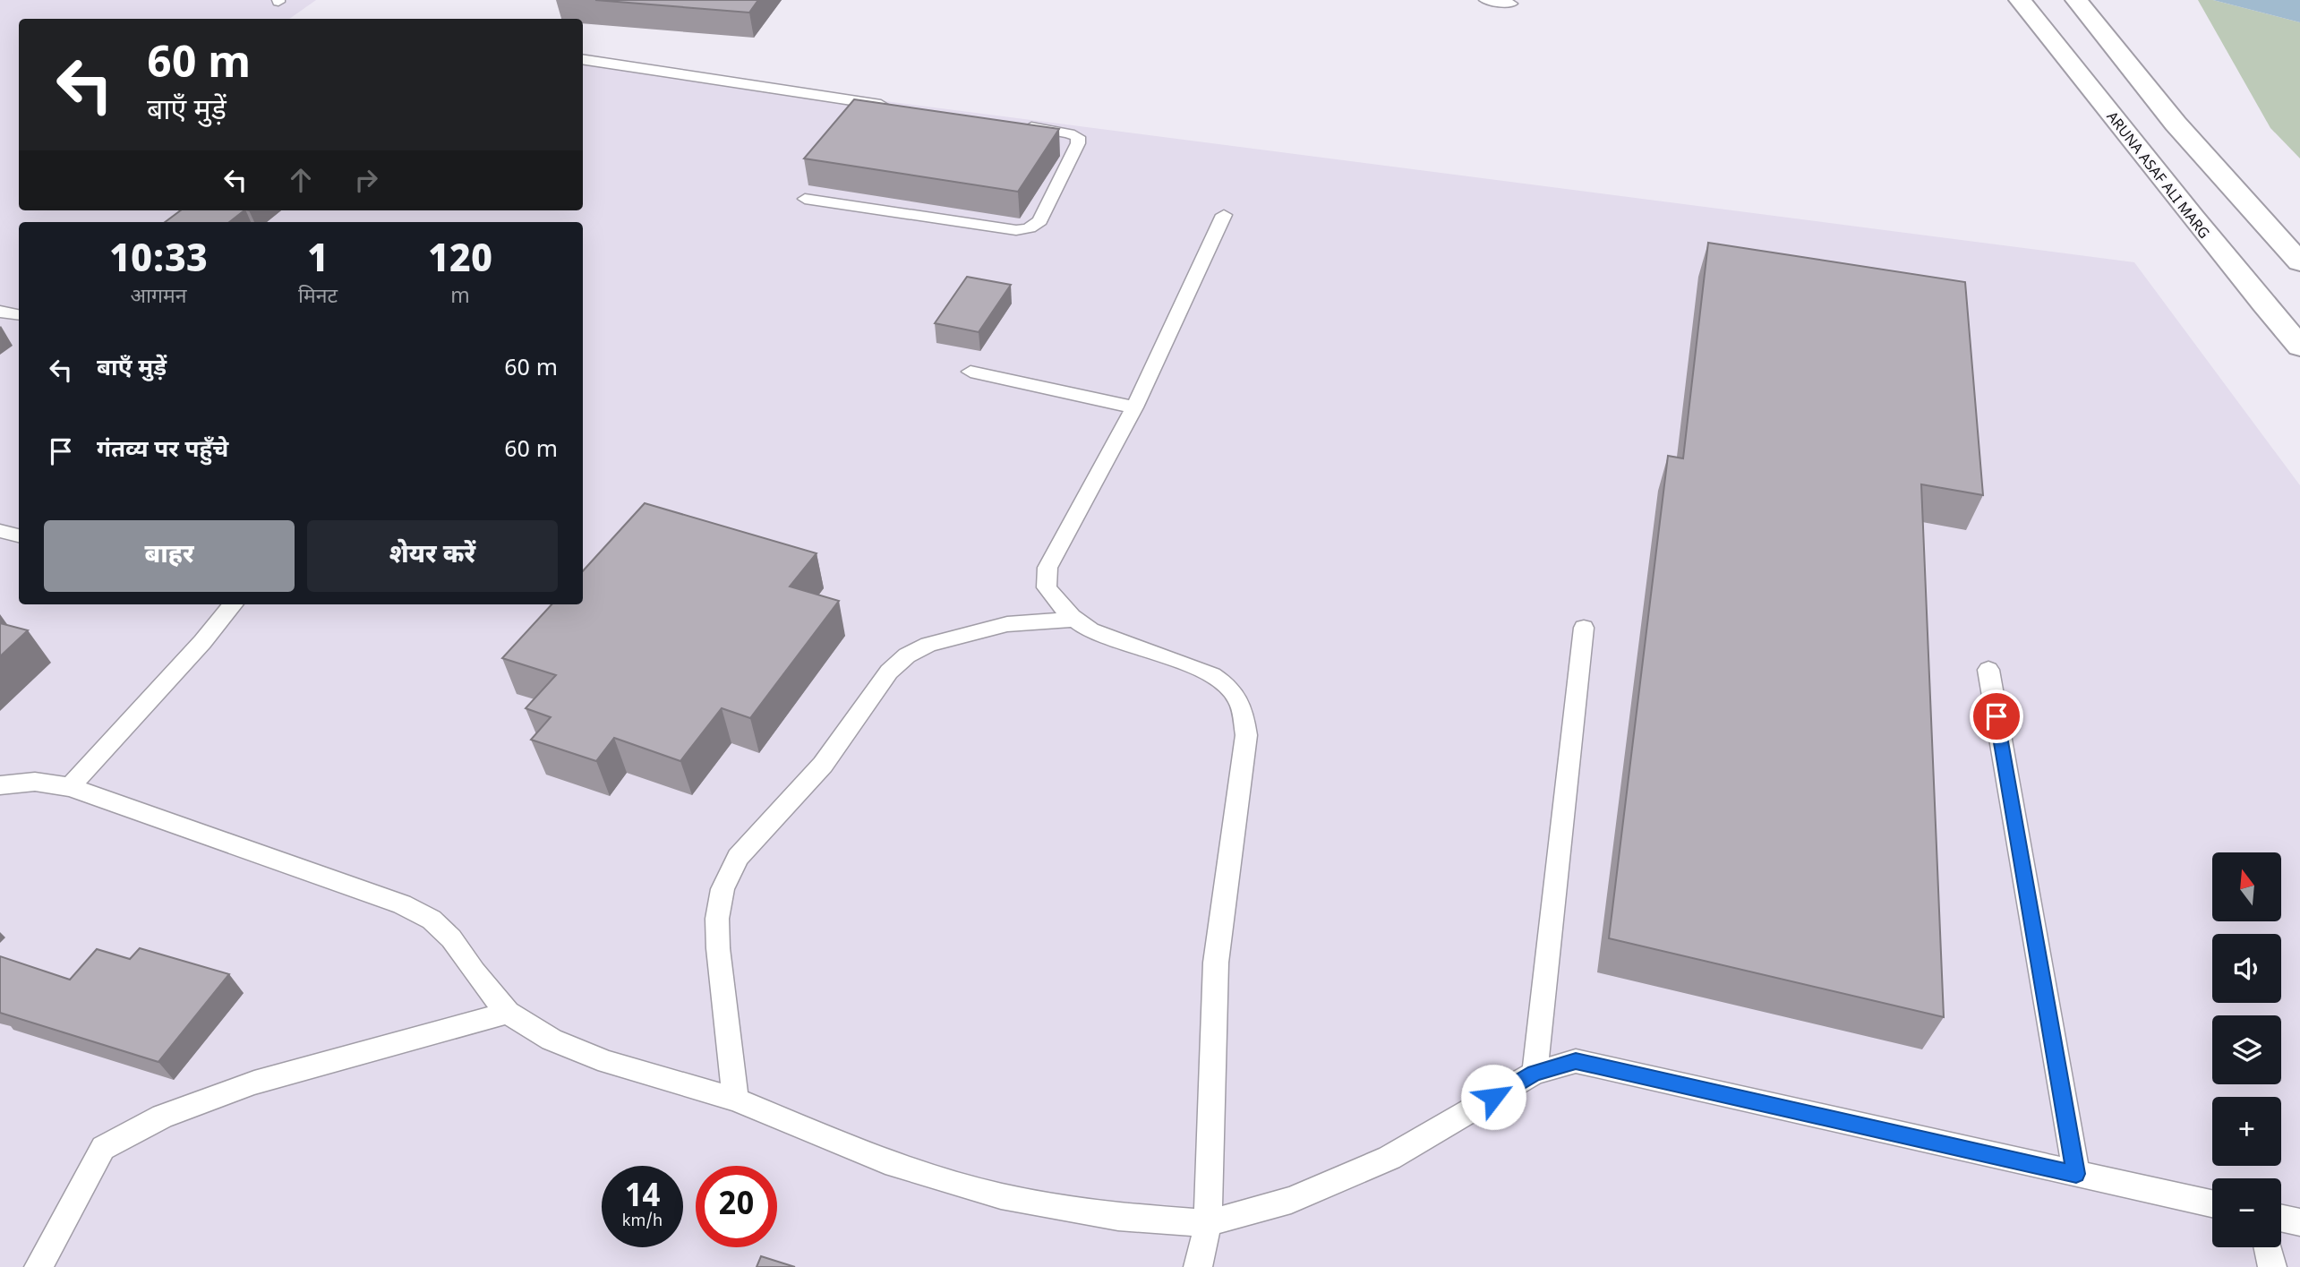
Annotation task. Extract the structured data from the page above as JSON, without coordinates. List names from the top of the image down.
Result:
{
  "streets": {
    "main road": ["ARUNA ASAF ALI MARG"]
  },
  "north": "top",
  "page": {
    "turn": ["60 m", "बाएँ मुड़ें"],
    "eta": [
      "10:33",
      "आगमन",
      "1",
      "मिनट",
      "120",
      "m"
    ],
    "list": [
      {
        "name": "बाएँ मुड़ें",
        "value": "60 m"
      },
      {
        "name": "गंतव्य पर पहुँचे",
        "value": "60 m"
      }
    ],
    "buttons": ["बाहर", "शेयर करें"],
    "map_buttons": ["+", "−"],
    "speed": "14 km/h",
    "limit": "20"
  }
}
